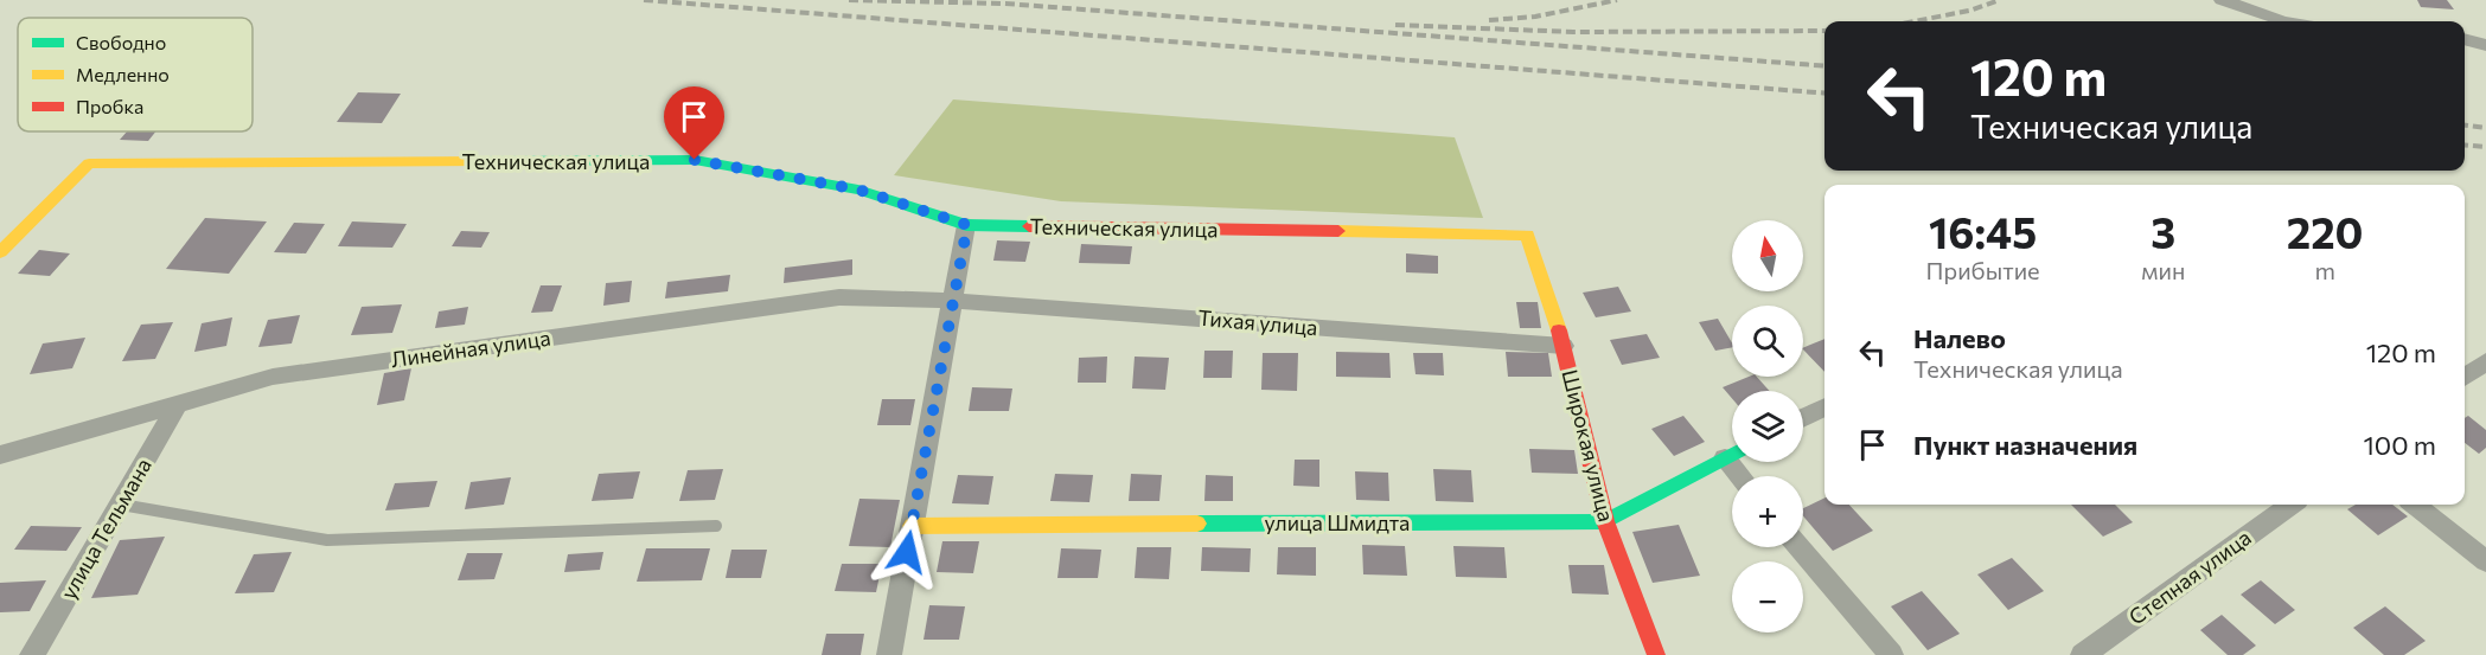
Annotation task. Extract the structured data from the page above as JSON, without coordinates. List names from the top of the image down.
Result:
{
  "streets": {
    "street": [
      "Техническая улица",
      "Тихая улица",
      "Линейная улица",
      "Широкая улица",
      "улица Шмидта",
      "улица Тельмана",
      "Степная улица"
    ]
  },
  "crossings": [
    ["Техническая улица", "Широкая улица"],
    ["Тихая улица", "Линейная улица"],
    ["Тихая улица", "Широкая улица"],
    ["Линейная улица", "улица Тельмана"],
    ["Широкая улица", "улица Шмидта"]
  ],
  "legend": ["Свободно", "Медленно", "Пробка"],
  "north": "top",
  "page": {
    "turn": ["120 m", "Техническая улица"],
    "eta": [
      "16:45",
      "Прибытие",
      "3",
      "мин",
      "220",
      "m"
    ],
    "map_buttons": ["+", "−"],
    "list": [
      {
        "name": "Налево",
        "note": "Техническая улица",
        "value": "120 m"
      },
      {
        "name": "Пункт назначения",
        "value": "100 m"
      }
    ]
  }
}
